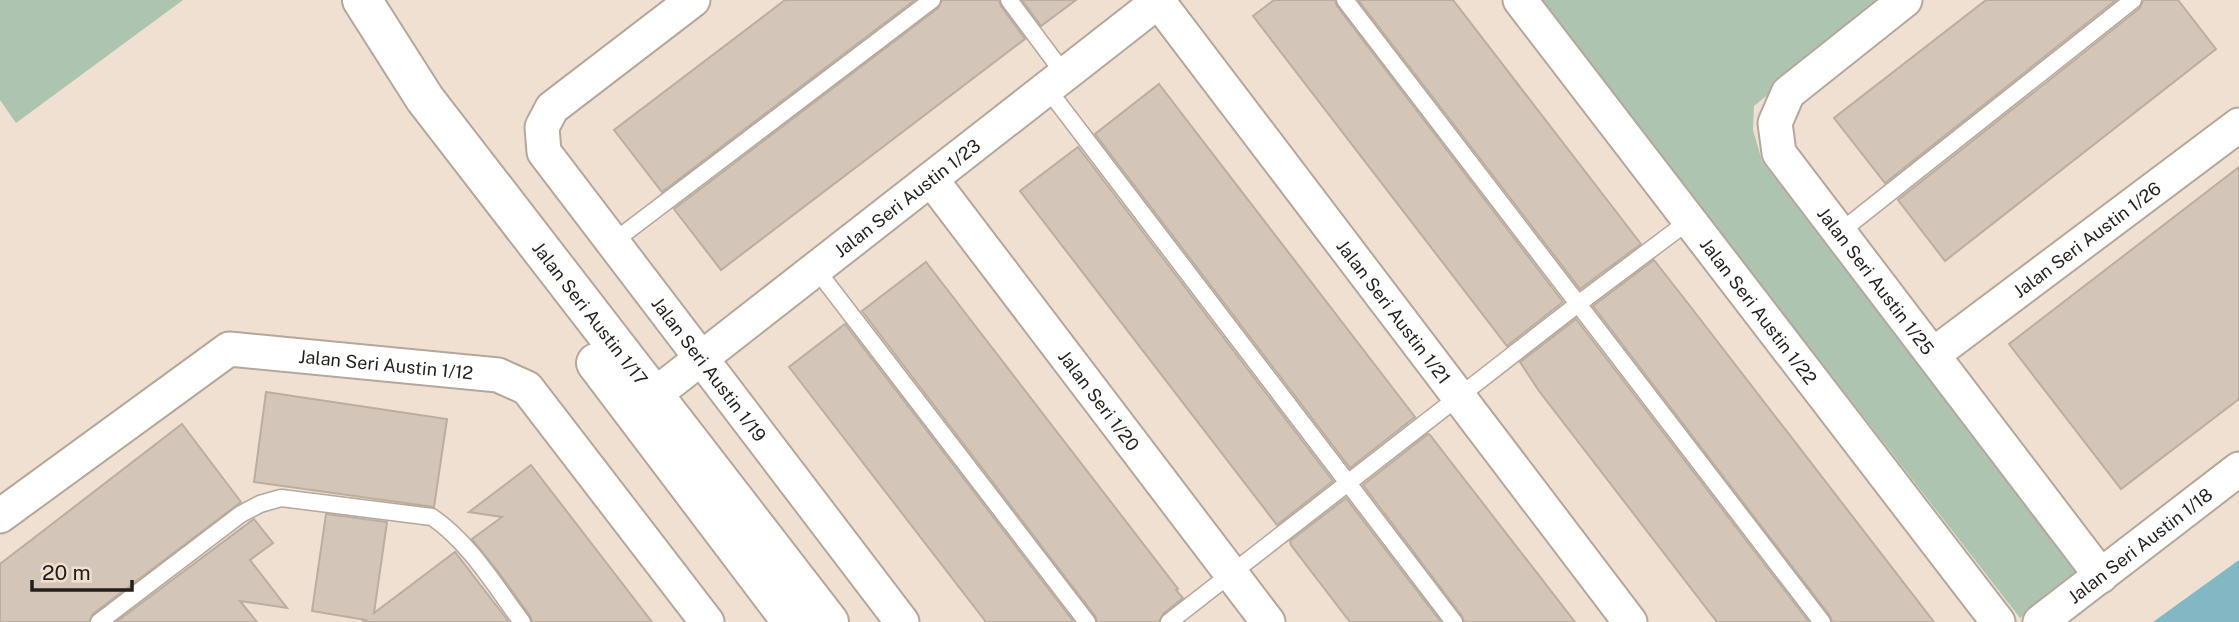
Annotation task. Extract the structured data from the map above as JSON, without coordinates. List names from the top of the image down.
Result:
{
  "streets": {
    "street": [
      "Jalan Seri Austin 1/23",
      "Jalan Seri Austin 1/26",
      "Jalan Seri Austin 1/25",
      "Jalan Seri Austin 1/22",
      "Jalan Seri Austin 1/21",
      "Jalan Seri Austin 1/17",
      "Jalan Seri Austin 1/12",
      "Jalan Seri Austin 1/19",
      "Jalan Seri 1/20",
      "Jalan Seri Austin 1/18"
    ]
  },
  "crossings": [
    ["Jalan Seri Austin 1/23", "Jalan Seri Austin 1/21"],
    ["Jalan Seri Austin 1/23", "Jalan Seri Austin 1/17"],
    ["Jalan Seri Austin 1/23", "Jalan Seri Austin 1/19"],
    ["Jalan Seri Austin 1/23", "Jalan Seri 1/20"],
    ["Jalan Seri Austin 1/26", "Jalan Seri Austin 1/25"],
    ["Jalan Seri Austin 1/25", "Jalan Seri Austin 1/18"]
  ],
  "scale_bar": "20 m"
}
